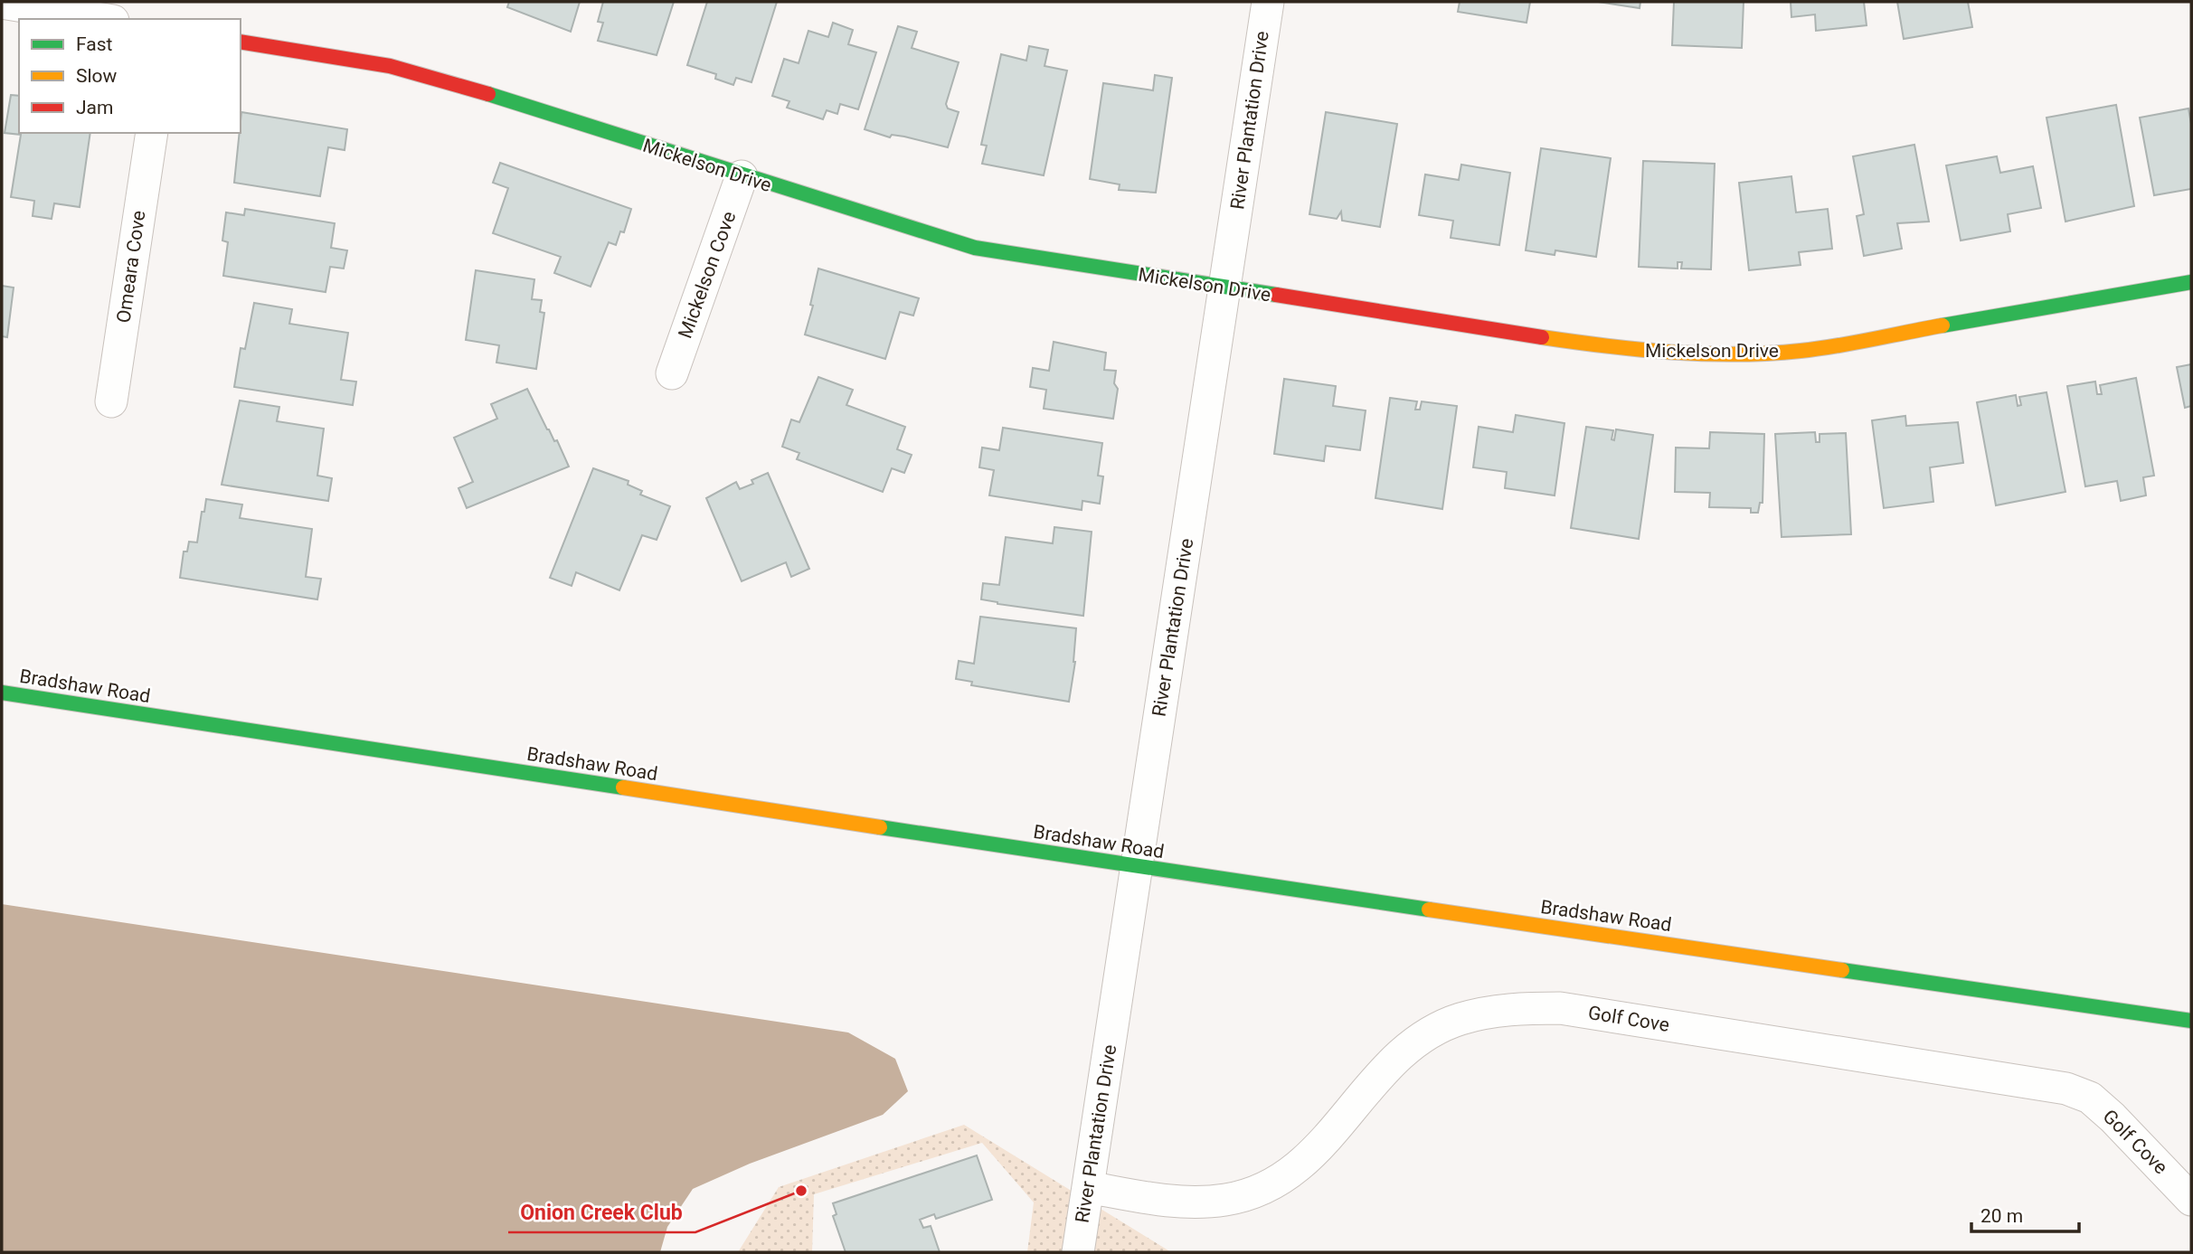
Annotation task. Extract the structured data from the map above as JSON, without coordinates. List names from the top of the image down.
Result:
{
  "streets": {
    "street": [
      "River Plantation Drive",
      "Mickelson Drive",
      "Omeara Cove",
      "Mickelson Cove",
      "Bradshaw Road",
      "Golf Cove"
    ]
  },
  "crossings": [
    ["River Plantation Drive", "Mickelson Drive"],
    ["River Plantation Drive", "Bradshaw Road"],
    ["River Plantation Drive", "Golf Cove"],
    ["Mickelson Drive", "Mickelson Cove"]
  ],
  "places": ["Onion Creek Club"],
  "legend": ["Fast", "Slow", "Jam"],
  "scale_bar": "20 m"
}
